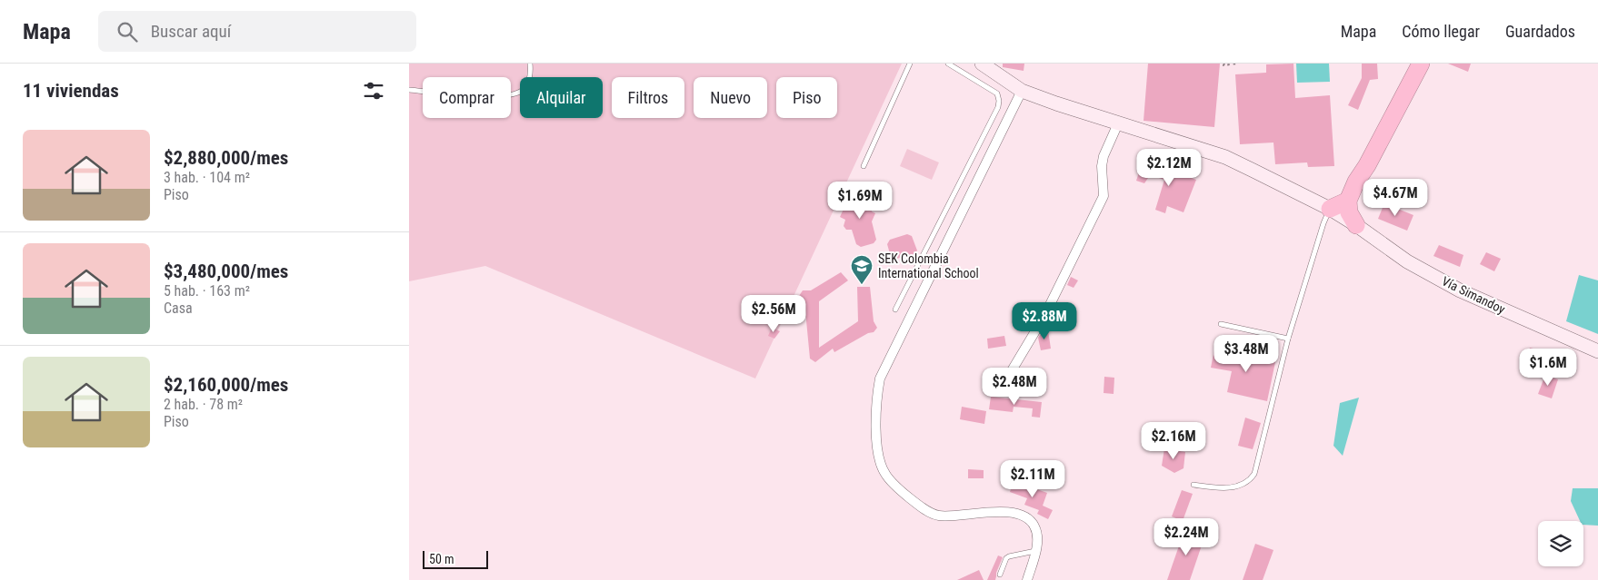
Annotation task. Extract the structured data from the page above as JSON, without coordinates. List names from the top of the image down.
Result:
{
  "streets": {
    "street": ["Vía Simandoy"]
  },
  "places": {
    "school or university": ["SEK Colombia International School"]
  },
  "scale_bar": "50 m",
  "page": {
    "header": "Mapa",
    "search": "Buscar aquí",
    "nav": ["Mapa", "Cómo llegar", "Guardados"],
    "heading": "11 viviendas",
    "chip": [
      "Comprar",
      "Alquilar",
      "Filtros",
      "Nuevo",
      "Piso"
    ],
    "list": [
      {
        "name": "$2,880,000/mes",
        "note": "3 hab. · 104 m² · Piso"
      },
      {
        "name": "$3,480,000/mes",
        "note": "5 hab. · 163 m² · Casa"
      },
      {
        "name": "$2,160,000/mes",
        "note": "2 hab. · 78 m² · Piso"
      }
    ],
    "price": [
      "$2.12M",
      "$4.67M",
      "$1.69M",
      "$2.56M",
      "$2.88M",
      "$3.48M",
      "$1.6M",
      "$2.48M",
      "$2.16M",
      "$2.11M",
      "$2.24M"
    ],
    "scale": "50 m"
  }
}
